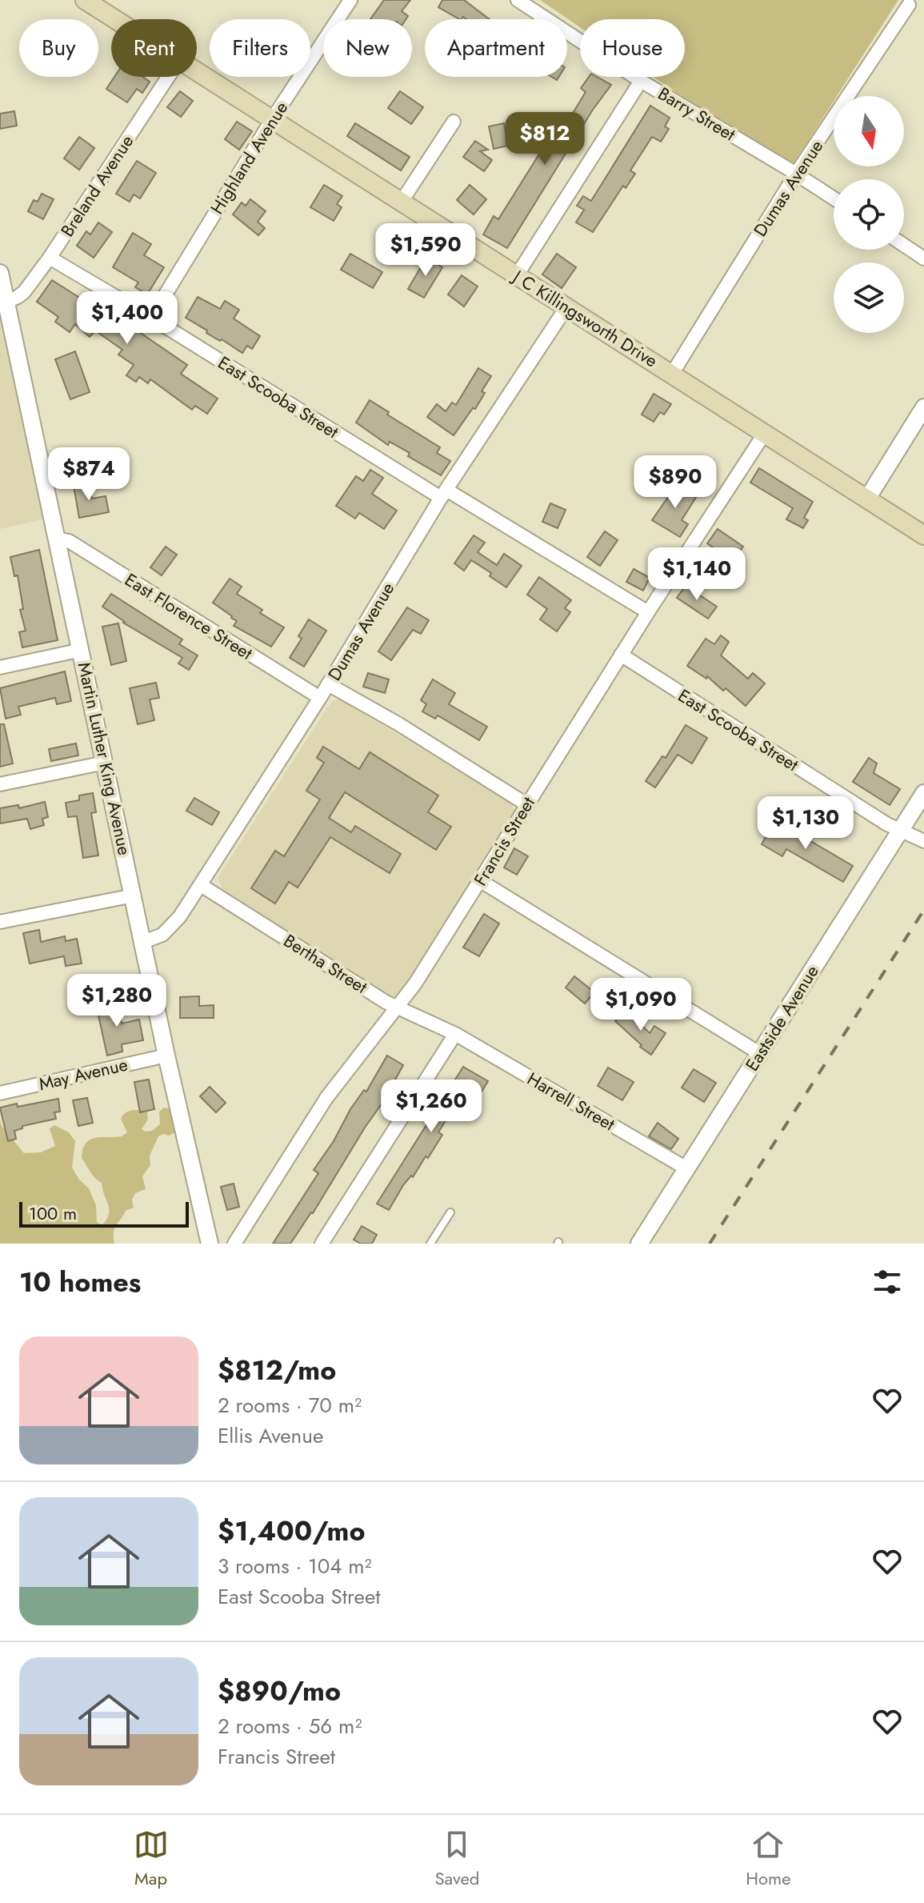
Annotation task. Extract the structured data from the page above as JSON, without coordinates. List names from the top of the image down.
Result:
{
  "streets": {
    "main road": ["J C Killingsworth Drive"],
    "street": [
      "Barry Street",
      "Highland Avenue",
      "Breland Avenue",
      "Dumas Avenue",
      "East Scooba Street",
      "East Florence Street",
      "Martin Luther King Avenue",
      "Francis Street",
      "Bertha Street",
      "Eastside Avenue",
      "May Avenue",
      "Harrell Street"
    ]
  },
  "crossings": [
    ["Barry Street", "Dumas Avenue"],
    ["Highland Avenue", "J C Killingsworth Drive"],
    ["Highland Avenue", "East Scooba Street"],
    ["Breland Avenue", "East Scooba Street"],
    ["Breland Avenue", "Martin Luther King Avenue"],
    ["Dumas Avenue", "J C Killingsworth Drive"],
    ["Dumas Avenue", "East Scooba Street"],
    ["Dumas Avenue", "East Florence Street"],
    ["Dumas Avenue", "Martin Luther King Avenue"],
    ["Dumas Avenue", "Bertha Street"],
    ["J C Killingsworth Drive", "Francis Street"],
    ["East Scooba Street", "Francis Street"],
    ["East Scooba Street", "Eastside Avenue"],
    ["East Florence Street", "Martin Luther King Avenue"],
    ["Martin Luther King Avenue", "May Avenue"],
    ["Francis Street", "Bertha Street"],
    ["Bertha Street", "Harrell Street"],
    ["Eastside Avenue", "Harrell Street"]
  ],
  "scale_bar": "100 m",
  "north": "bottom",
  "page": {
    "chip": [
      "Buy",
      "Rent",
      "Filters",
      "New",
      "Apartment",
      "House"
    ],
    "price": [
      "$812",
      "$1,590",
      "$1,400",
      "$874",
      "$890",
      "$1,140",
      "$1,130",
      "$1,280",
      "$1,090",
      "$1,260"
    ],
    "scale": "100 m",
    "heading": "10 homes",
    "list": [
      {
        "name": "$812/mo",
        "note": "2 rooms · 70 m² · Ellis Avenue"
      },
      {
        "name": "$1,400/mo",
        "note": "3 rooms · 104 m² · East Scooba Street"
      },
      {
        "name": "$890/mo",
        "note": "2 rooms · 56 m² · Francis Street"
      }
    ],
    "tabs": ["Map", "Saved", "Home"]
  }
}
